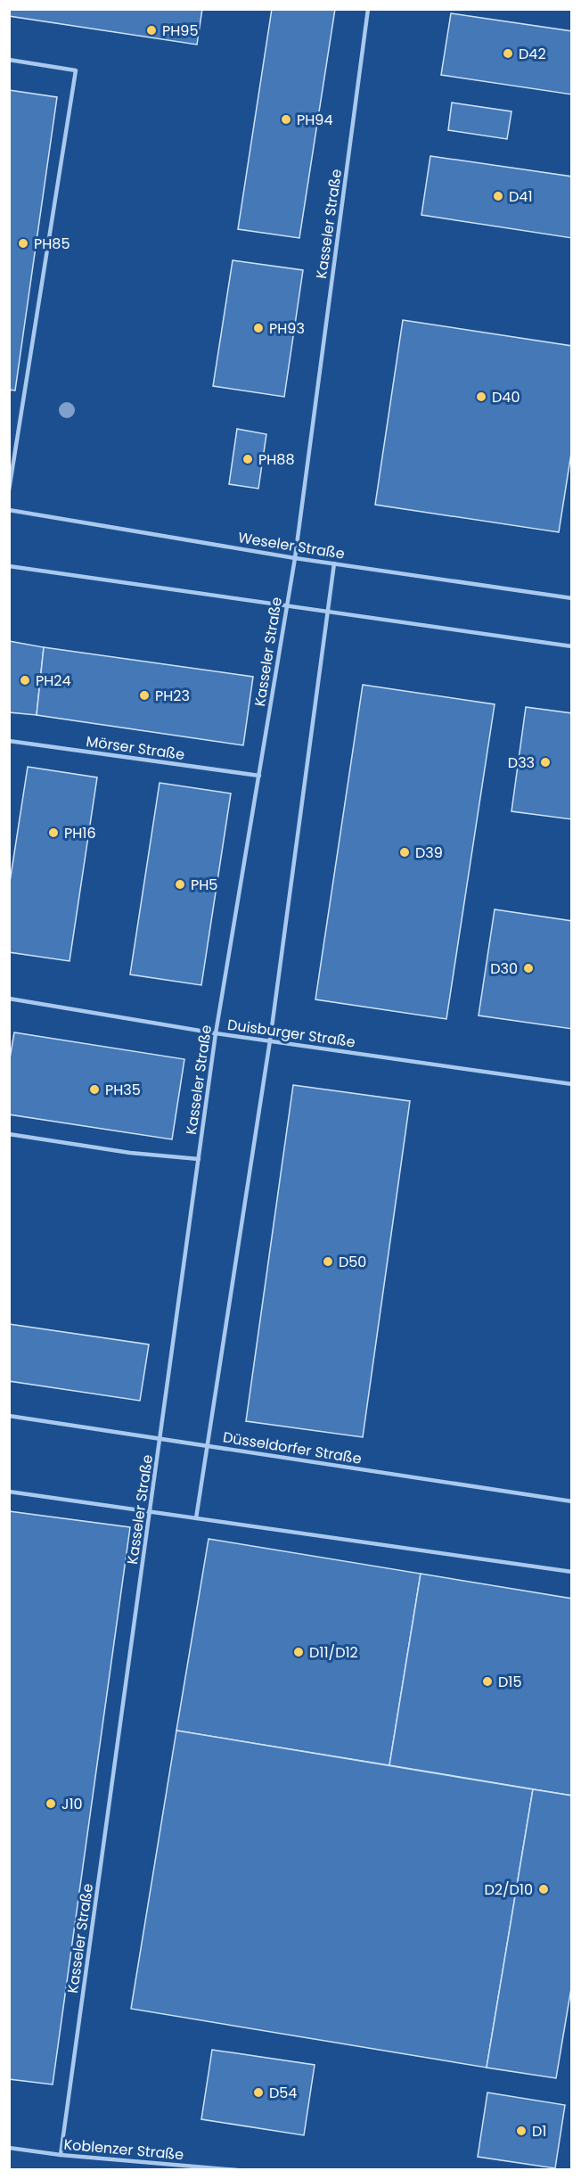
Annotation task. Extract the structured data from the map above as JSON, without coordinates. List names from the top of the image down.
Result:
{
  "streets": {
    "lane": [
      "Kasseler Straße",
      "Weseler Straße",
      "Mörser Straße",
      "Duisburger Straße",
      "Düsseldorfer Straße",
      "Koblenzer Straße"
    ]
  },
  "crossings": [
    ["Kasseler Straße", "Weseler Straße"],
    ["Kasseler Straße", "Mörser Straße"],
    ["Kasseler Straße", "Duisburger Straße"],
    ["Kasseler Straße", "Düsseldorfer Straße"],
    ["Kasseler Straße", "Koblenzer Straße"]
  ],
  "places": [
    "PH95",
    "D42",
    "PH94",
    "D41",
    "PH85",
    "PH93",
    "D40",
    "PH88",
    "PH24",
    "PH23",
    "D33",
    "PH16",
    "D39",
    "PH5",
    "D30",
    "PH35",
    "D50",
    "D11/D12",
    "D15",
    "J10",
    "D2/D10",
    "D54",
    "D1"
  ]
}
